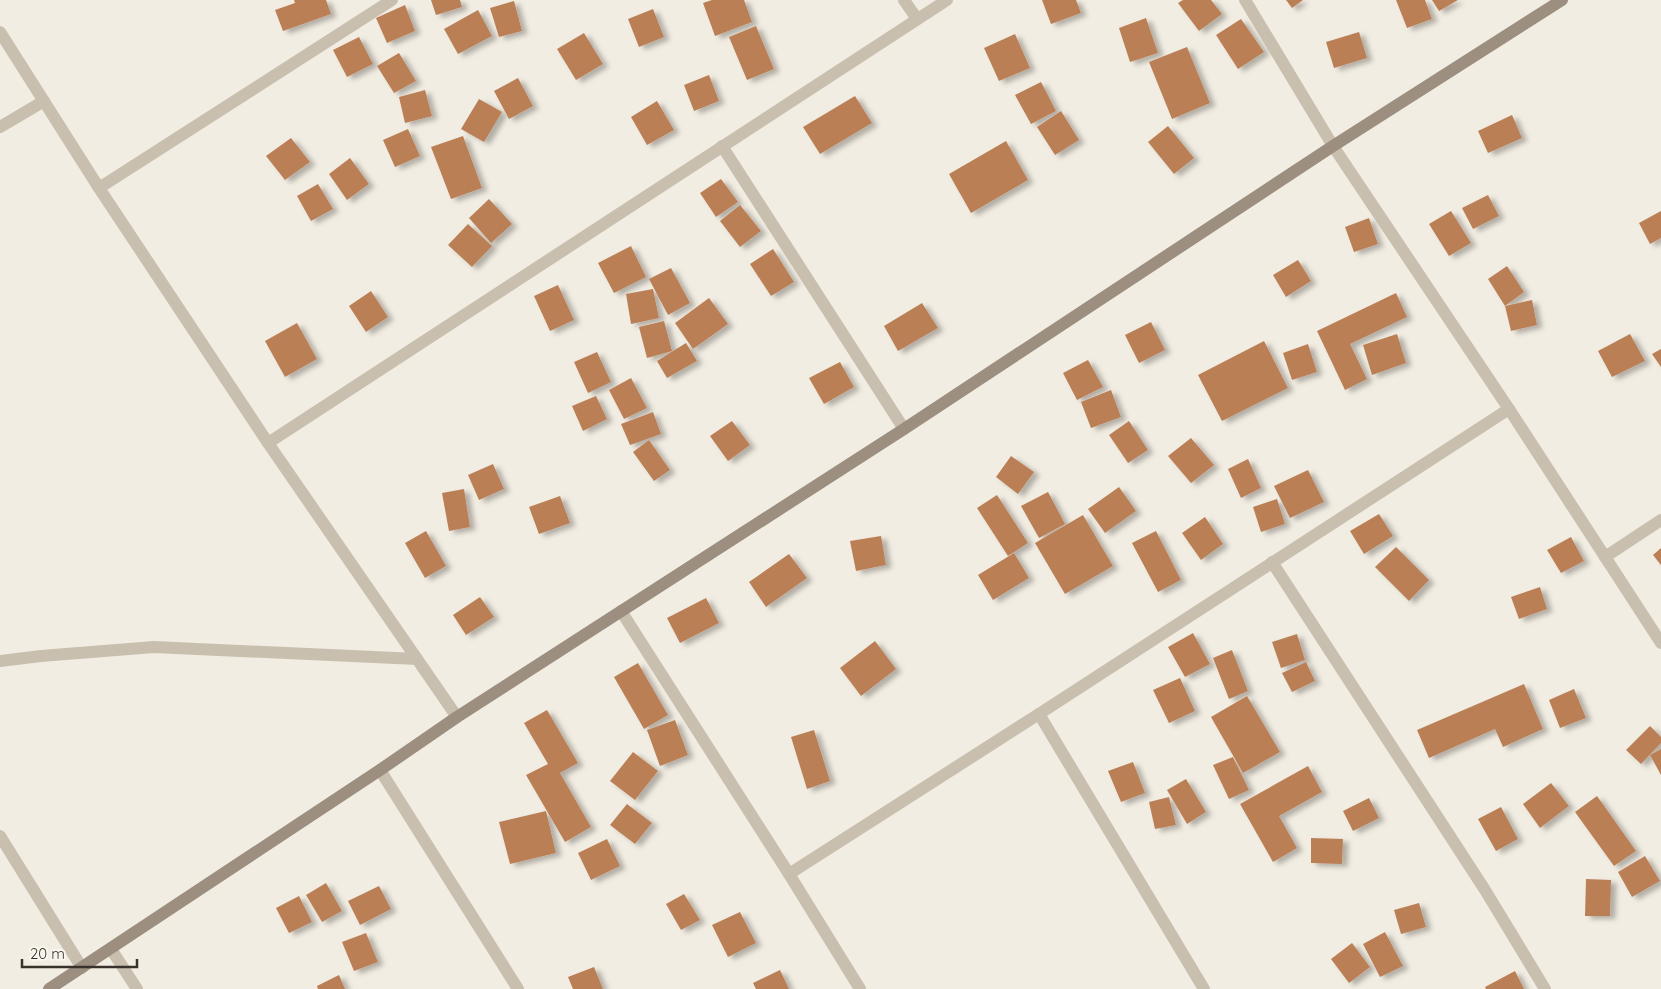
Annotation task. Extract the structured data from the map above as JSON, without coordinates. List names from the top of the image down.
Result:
{
  "scale_bar": "20 m"
}
